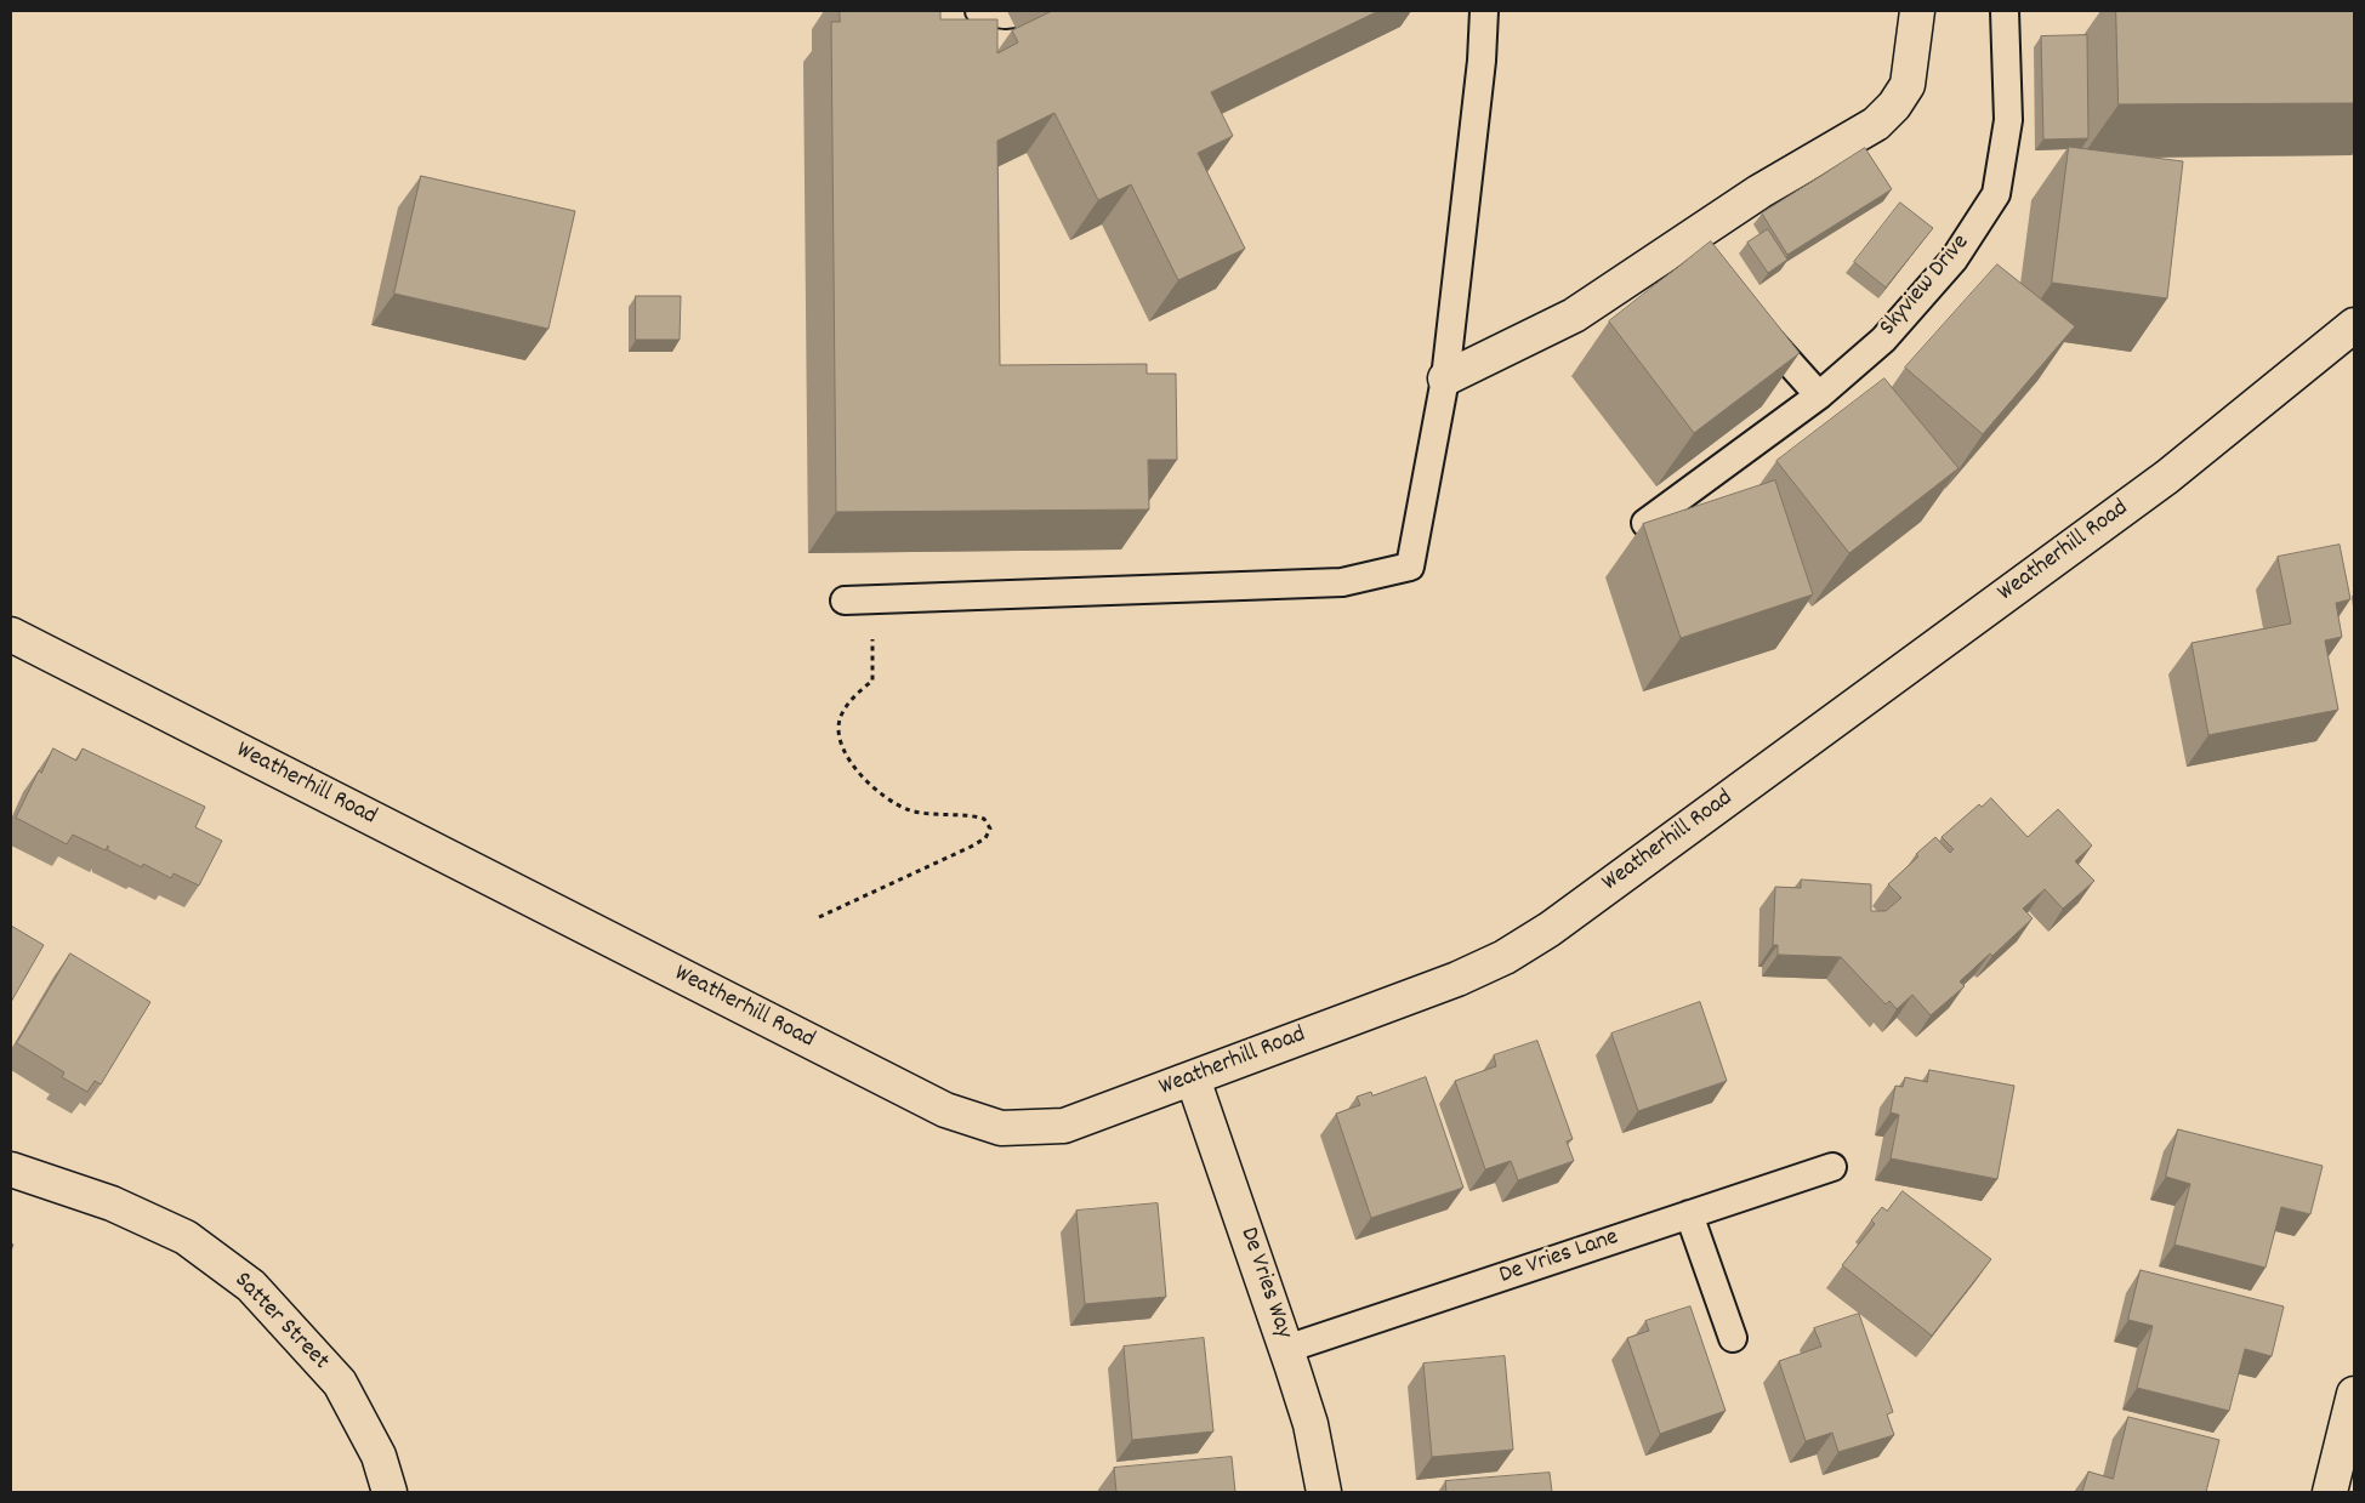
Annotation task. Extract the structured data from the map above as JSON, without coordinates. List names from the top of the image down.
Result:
{
  "streets": {
    "street": ["Weatherhill Road", "De Vries Way", "Satter Street"],
    "lane": ["Skyview Drive", "De Vries Lane"]
  },
  "crossings": [
    ["Weatherhill Road", "De Vries Way"],
    ["De Vries Lane", "De Vries Way"]
  ]
}
